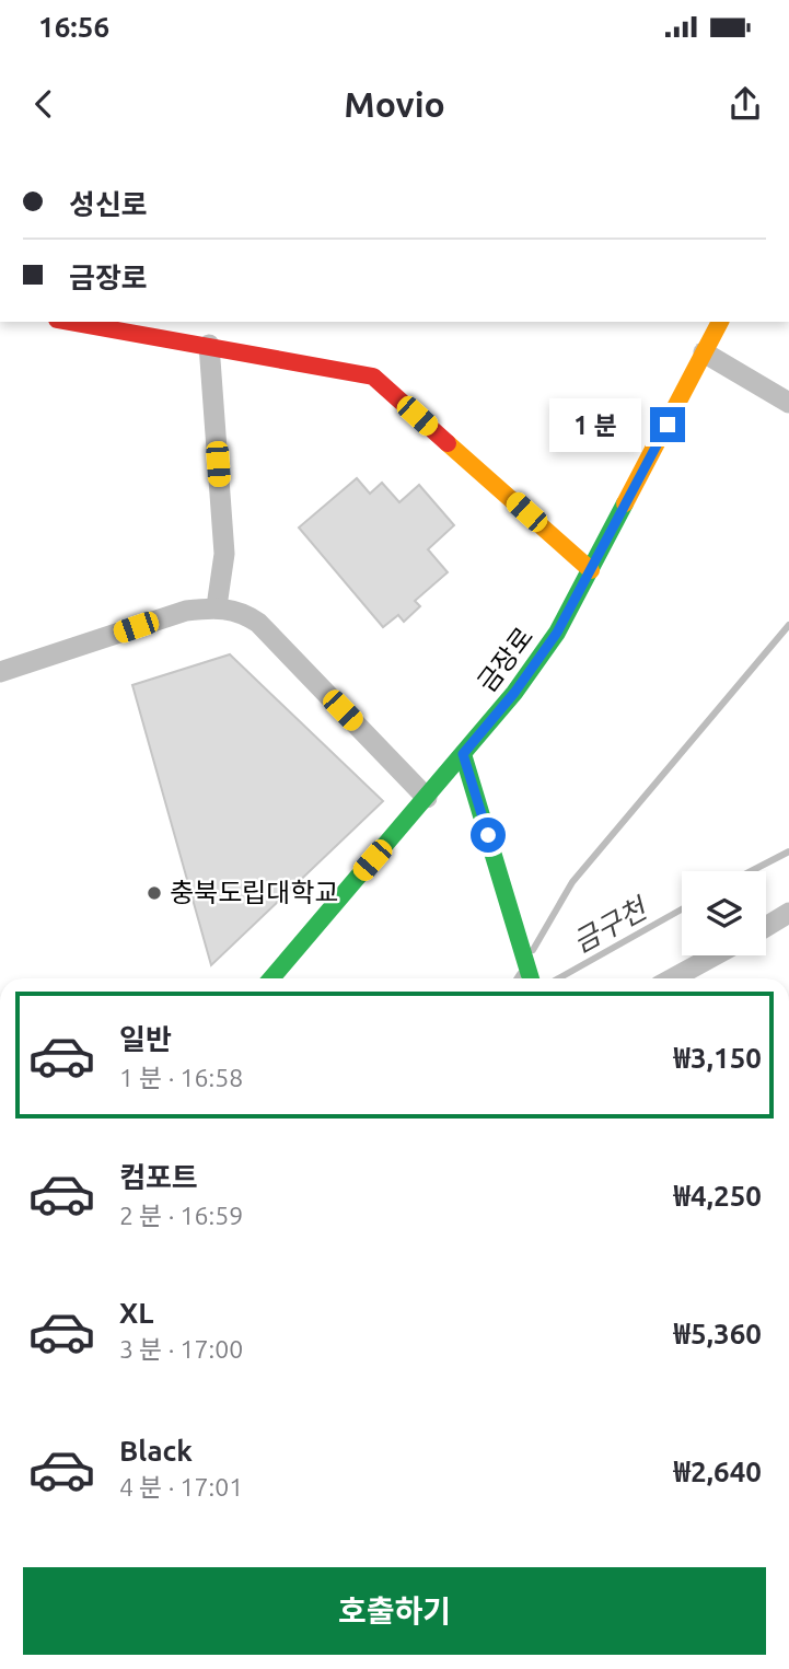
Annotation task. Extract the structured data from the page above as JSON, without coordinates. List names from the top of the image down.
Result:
{
  "streets": {
    "street": ["금장로"]
  },
  "water": ["금구천"],
  "places": ["충북도립대학교"],
  "page": {
    "status": "16:56",
    "header": "Movio",
    "banner": ["성신로", "금장로"],
    "bubble": "1 분",
    "list": [
      {
        "name": "일반",
        "note": "1 분 · 16:58",
        "value": "₩3,150"
      },
      {
        "name": "컴포트",
        "note": "2 분 · 16:59",
        "value": "₩4,250"
      },
      {
        "name": "XL",
        "note": "3 분 · 17:00",
        "value": "₩5,360"
      },
      {
        "name": "Black",
        "note": "4 분 · 17:01",
        "value": "₩2,640"
      }
    ],
    "buttons": "호출하기"
  }
}
